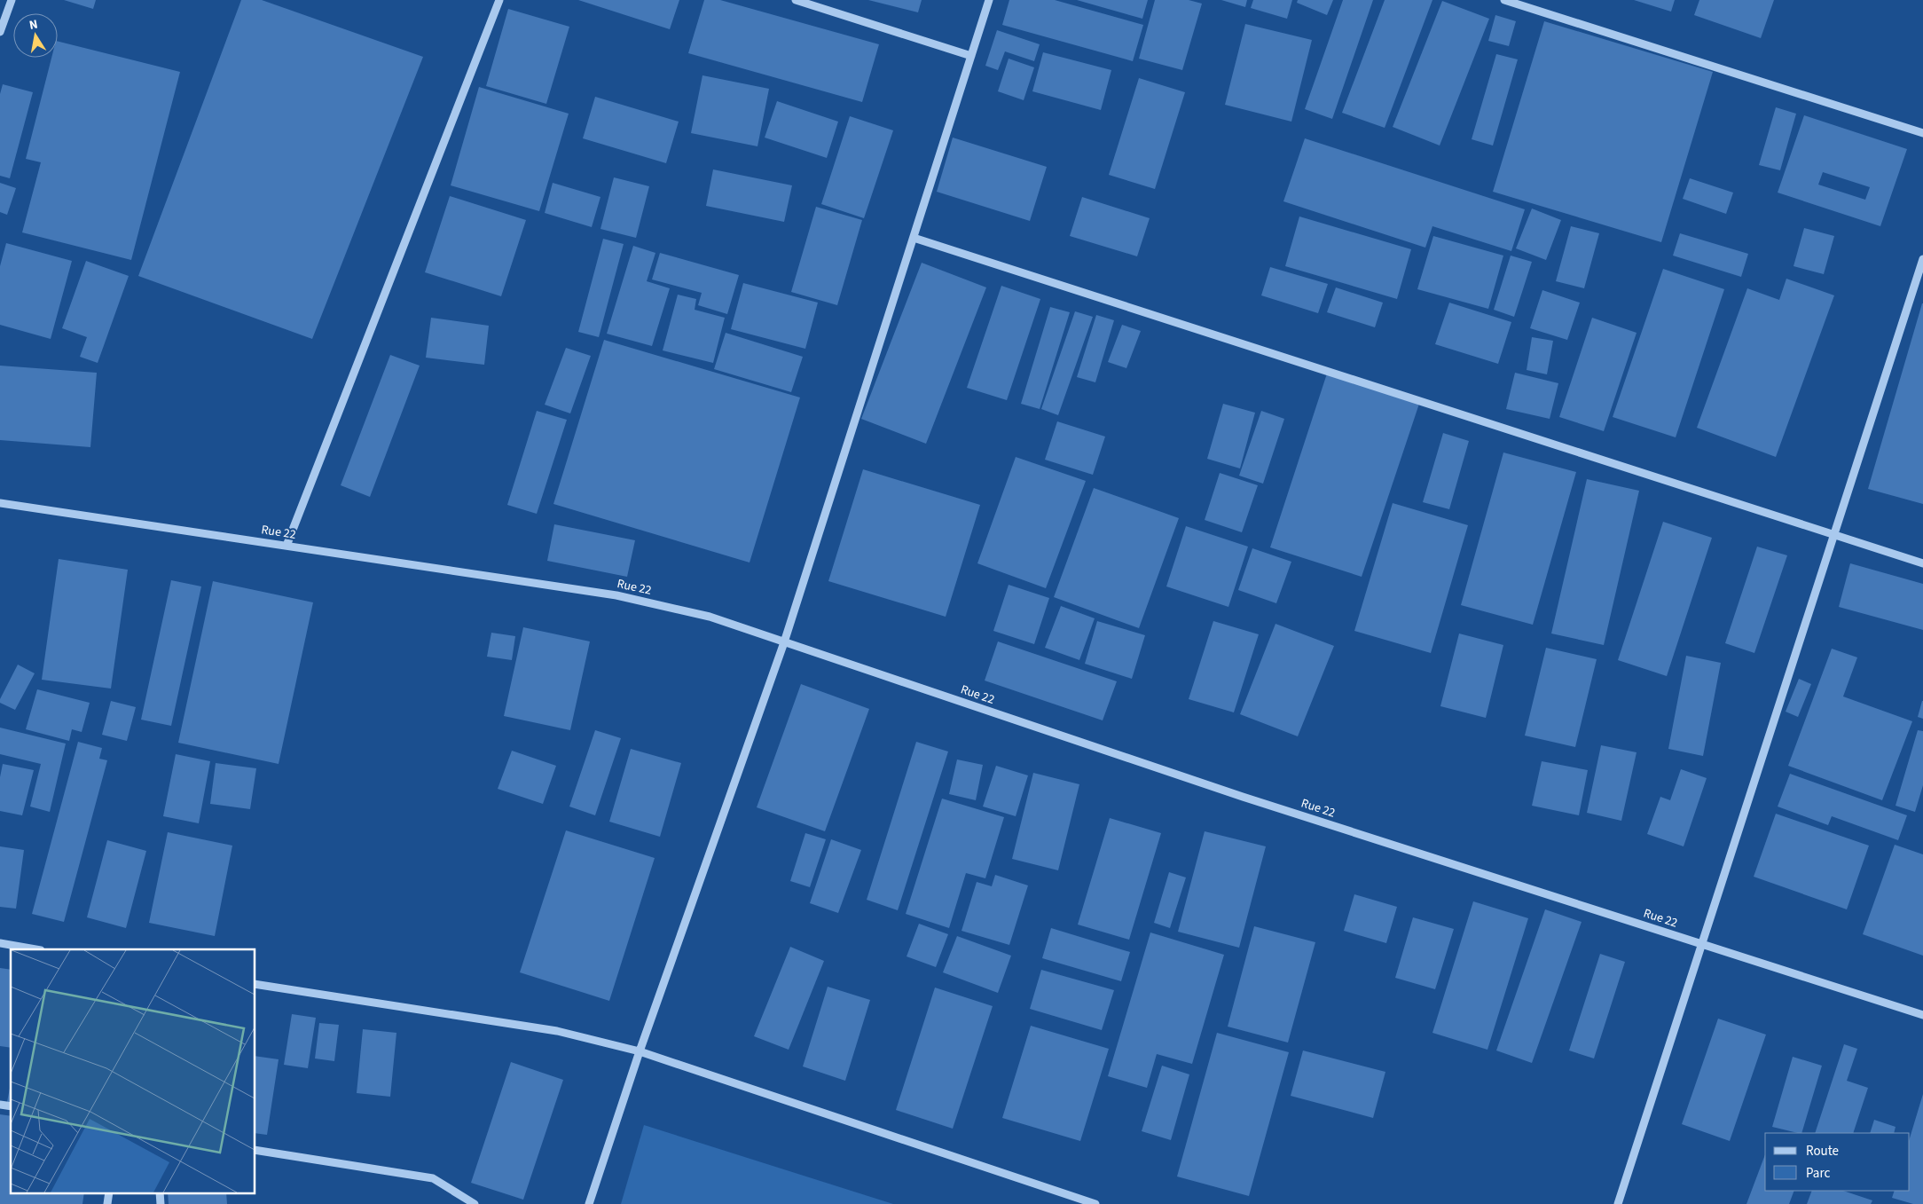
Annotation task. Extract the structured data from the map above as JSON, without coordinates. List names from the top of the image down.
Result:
{
  "streets": {
    "street": ["Rue 22"]
  },
  "legend": ["Route", "Parc"],
  "north": "top"
}
